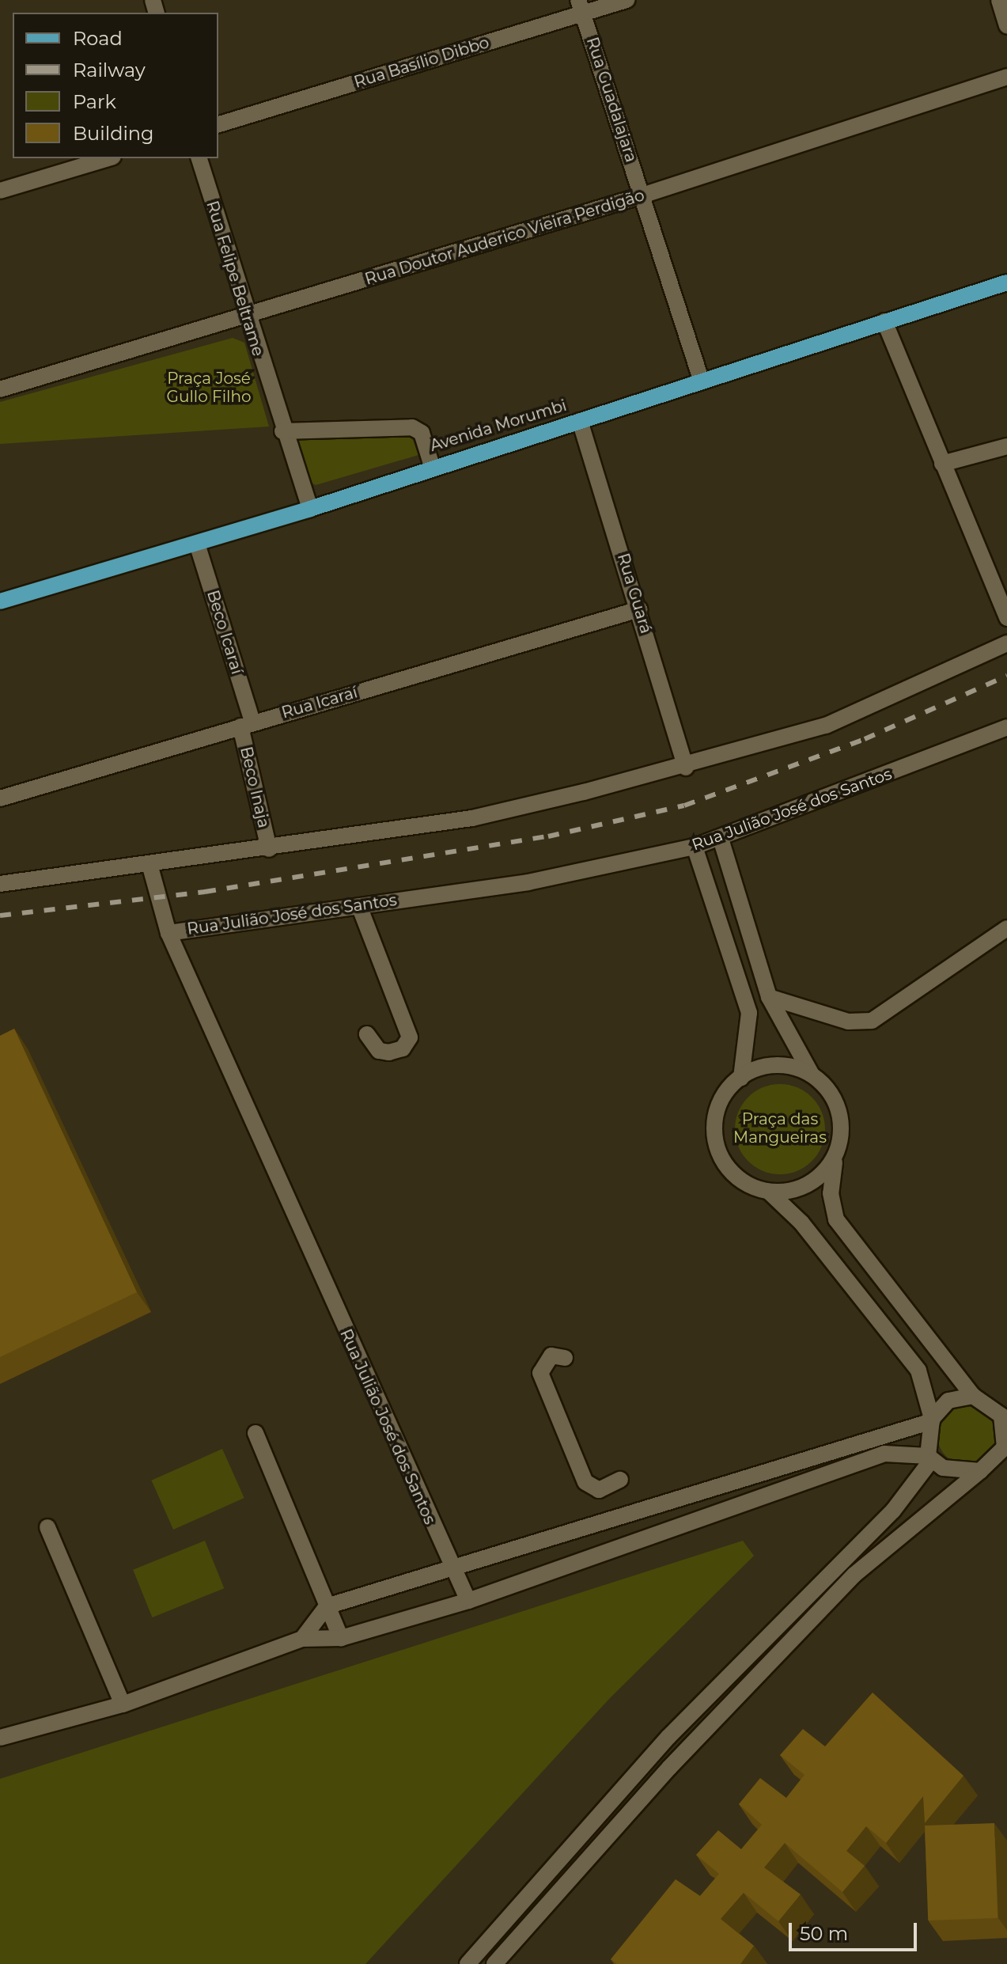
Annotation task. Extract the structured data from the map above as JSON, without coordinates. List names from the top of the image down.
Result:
{
  "streets": {
    "main road": ["Avenida Morumbi"],
    "street": [
      "Rua Basílio Dibbo",
      "Rua Guadalajara",
      "Rua Doutor Auderico Vieira Perdigão",
      "Rua Felipe Beltrame",
      "Rua Guará",
      "Beco Icaraí",
      "Rua Icaraí",
      "Beco Inaja",
      "Rua Julião José dos Santos"
    ]
  },
  "crossings": [
    ["Rua Basílio Dibbo", "Rua Guadalajara"],
    ["Rua Guadalajara", "Rua Doutor Auderico Vieira Perdigão"],
    ["Rua Guadalajara", "Avenida Morumbi"],
    ["Rua Doutor Auderico Vieira Perdigão", "Rua Felipe Beltrame"],
    ["Rua Felipe Beltrame", "Avenida Morumbi"],
    ["Avenida Morumbi", "Rua Guará"],
    ["Avenida Morumbi", "Beco Icaraí"],
    ["Rua Guará", "Rua Icaraí"],
    ["Beco Icaraí", "Rua Icaraí"],
    ["Beco Icaraí", "Beco Inaja"],
    ["Rua Icaraí", "Beco Inaja"]
  ],
  "parks": ["Praça José Gullo Filho", "Praça das Mangueiras"],
  "legend": [
    "Road",
    "Railway",
    "Park",
    "Building"
  ],
  "scale_bar": "50 m"
}
